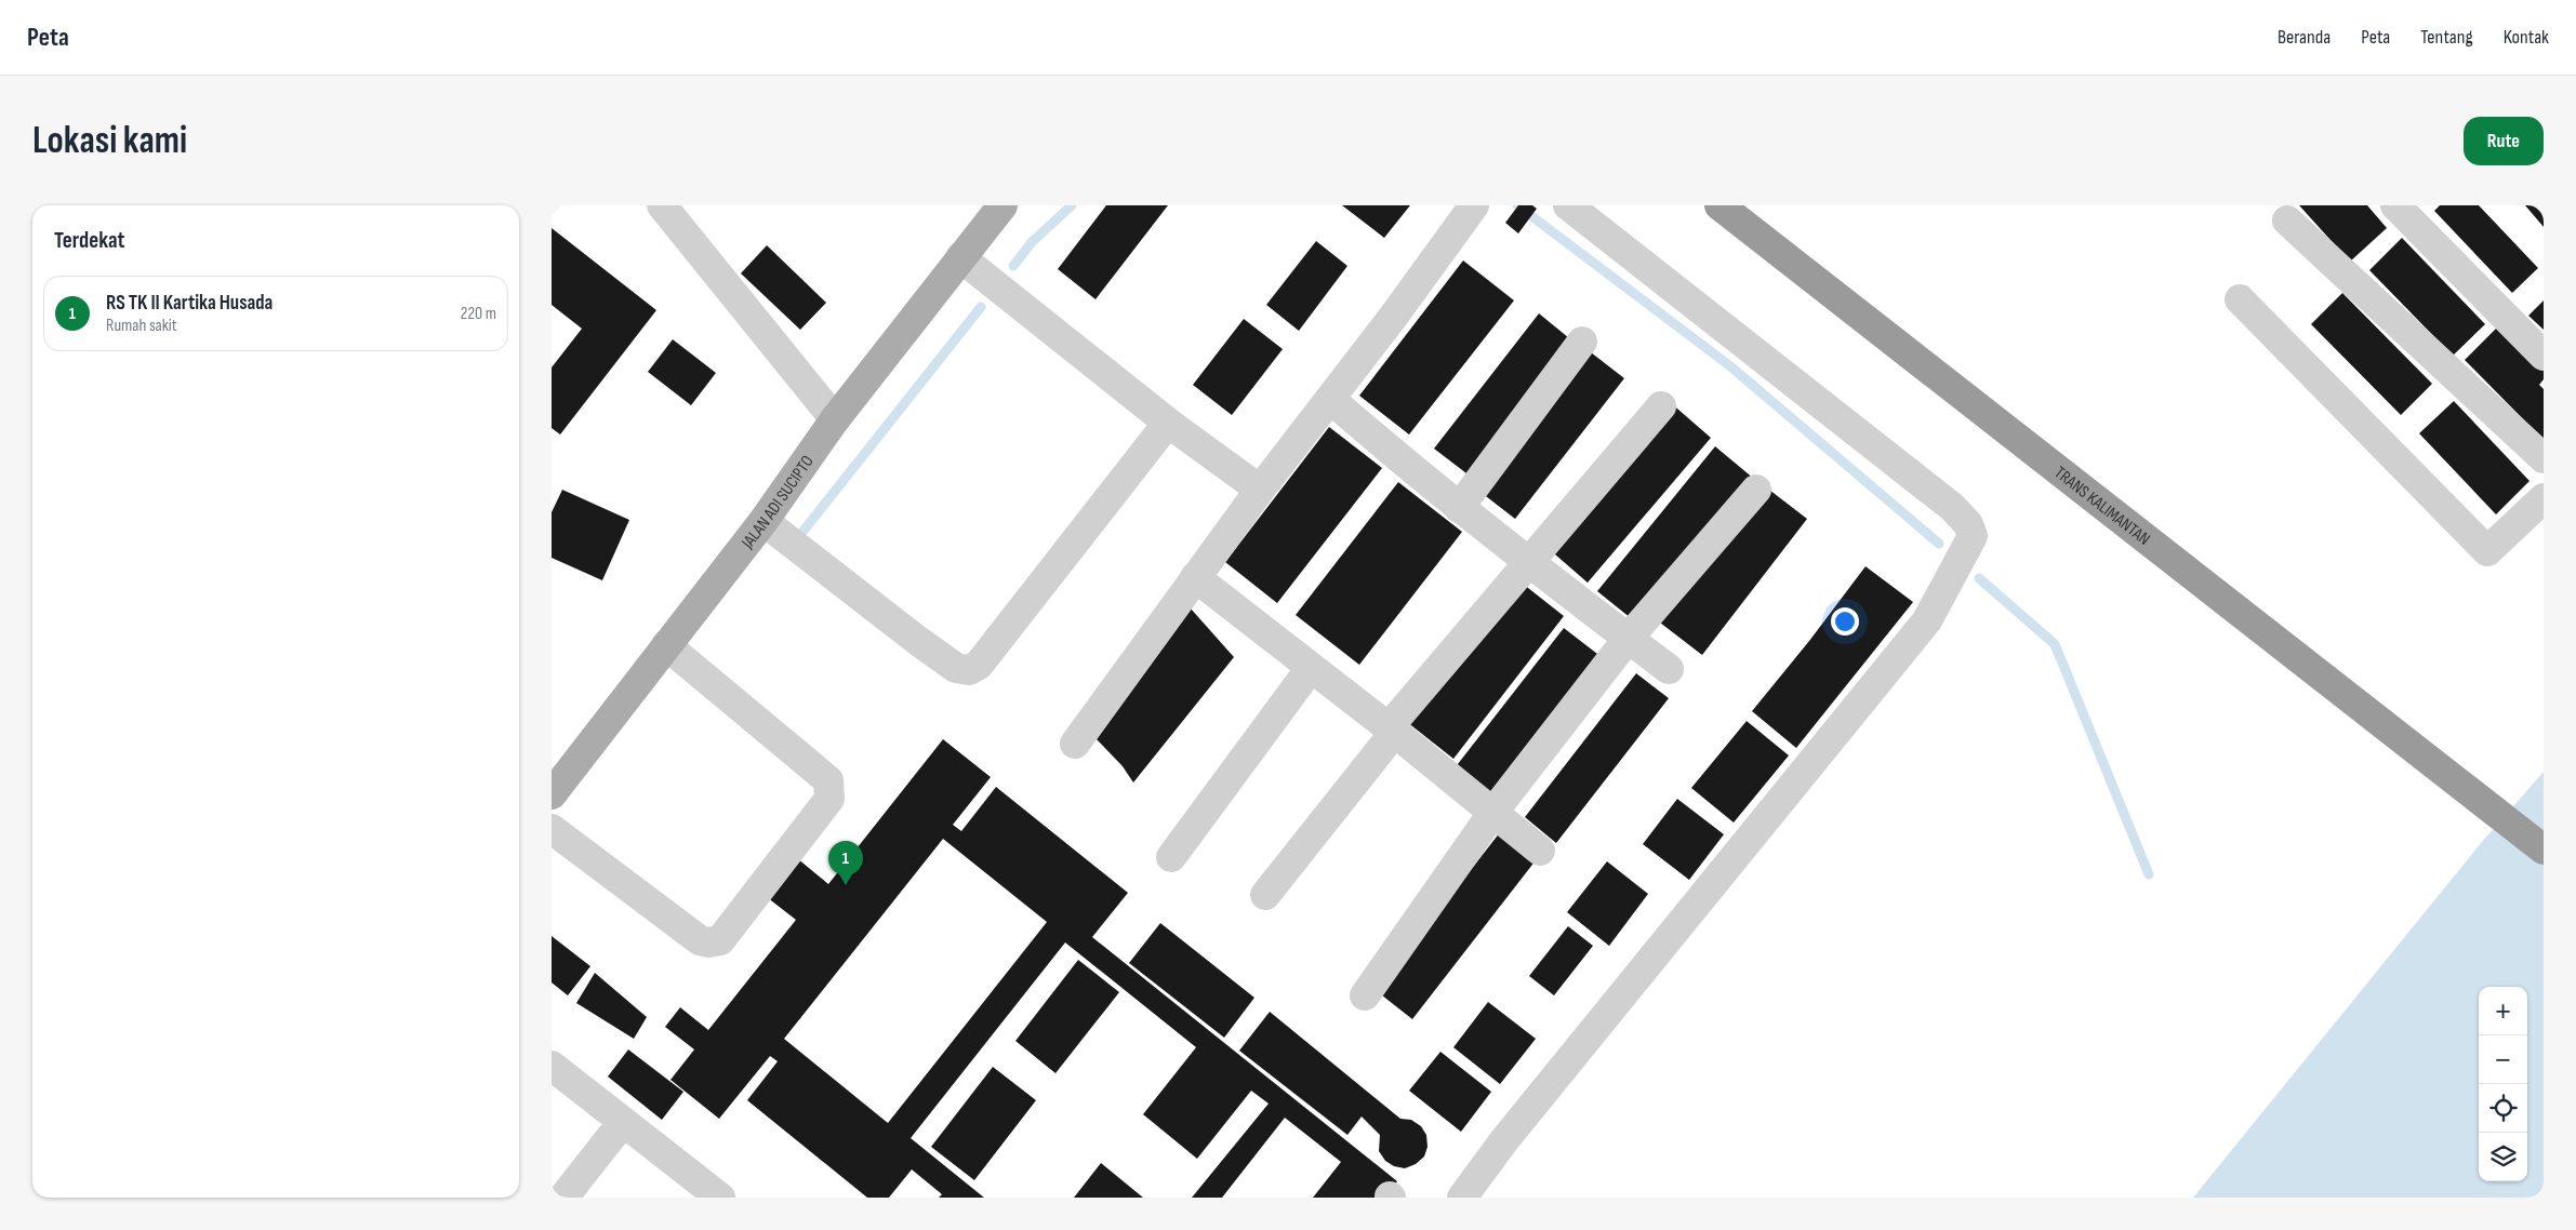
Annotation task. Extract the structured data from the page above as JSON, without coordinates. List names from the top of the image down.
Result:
{
  "streets": {
    "highway": ["TRANS KALIMANTAN"],
    "main road": ["JALAN ADI SUCIPTO"]
  },
  "page": {
    "header": "Peta",
    "nav": [
      "Beranda",
      "Peta",
      "Tentang",
      "Kontak"
    ],
    "buttons": "Rute",
    "title": "Lokasi kami",
    "heading": "Terdekat",
    "list": [
      {
        "mark": "1",
        "name": "RS TK II Kartika Husada",
        "note": "Rumah sakit",
        "value": "220 m"
      }
    ],
    "pins": "1",
    "map_buttons": ["+", "−"]
  }
}
